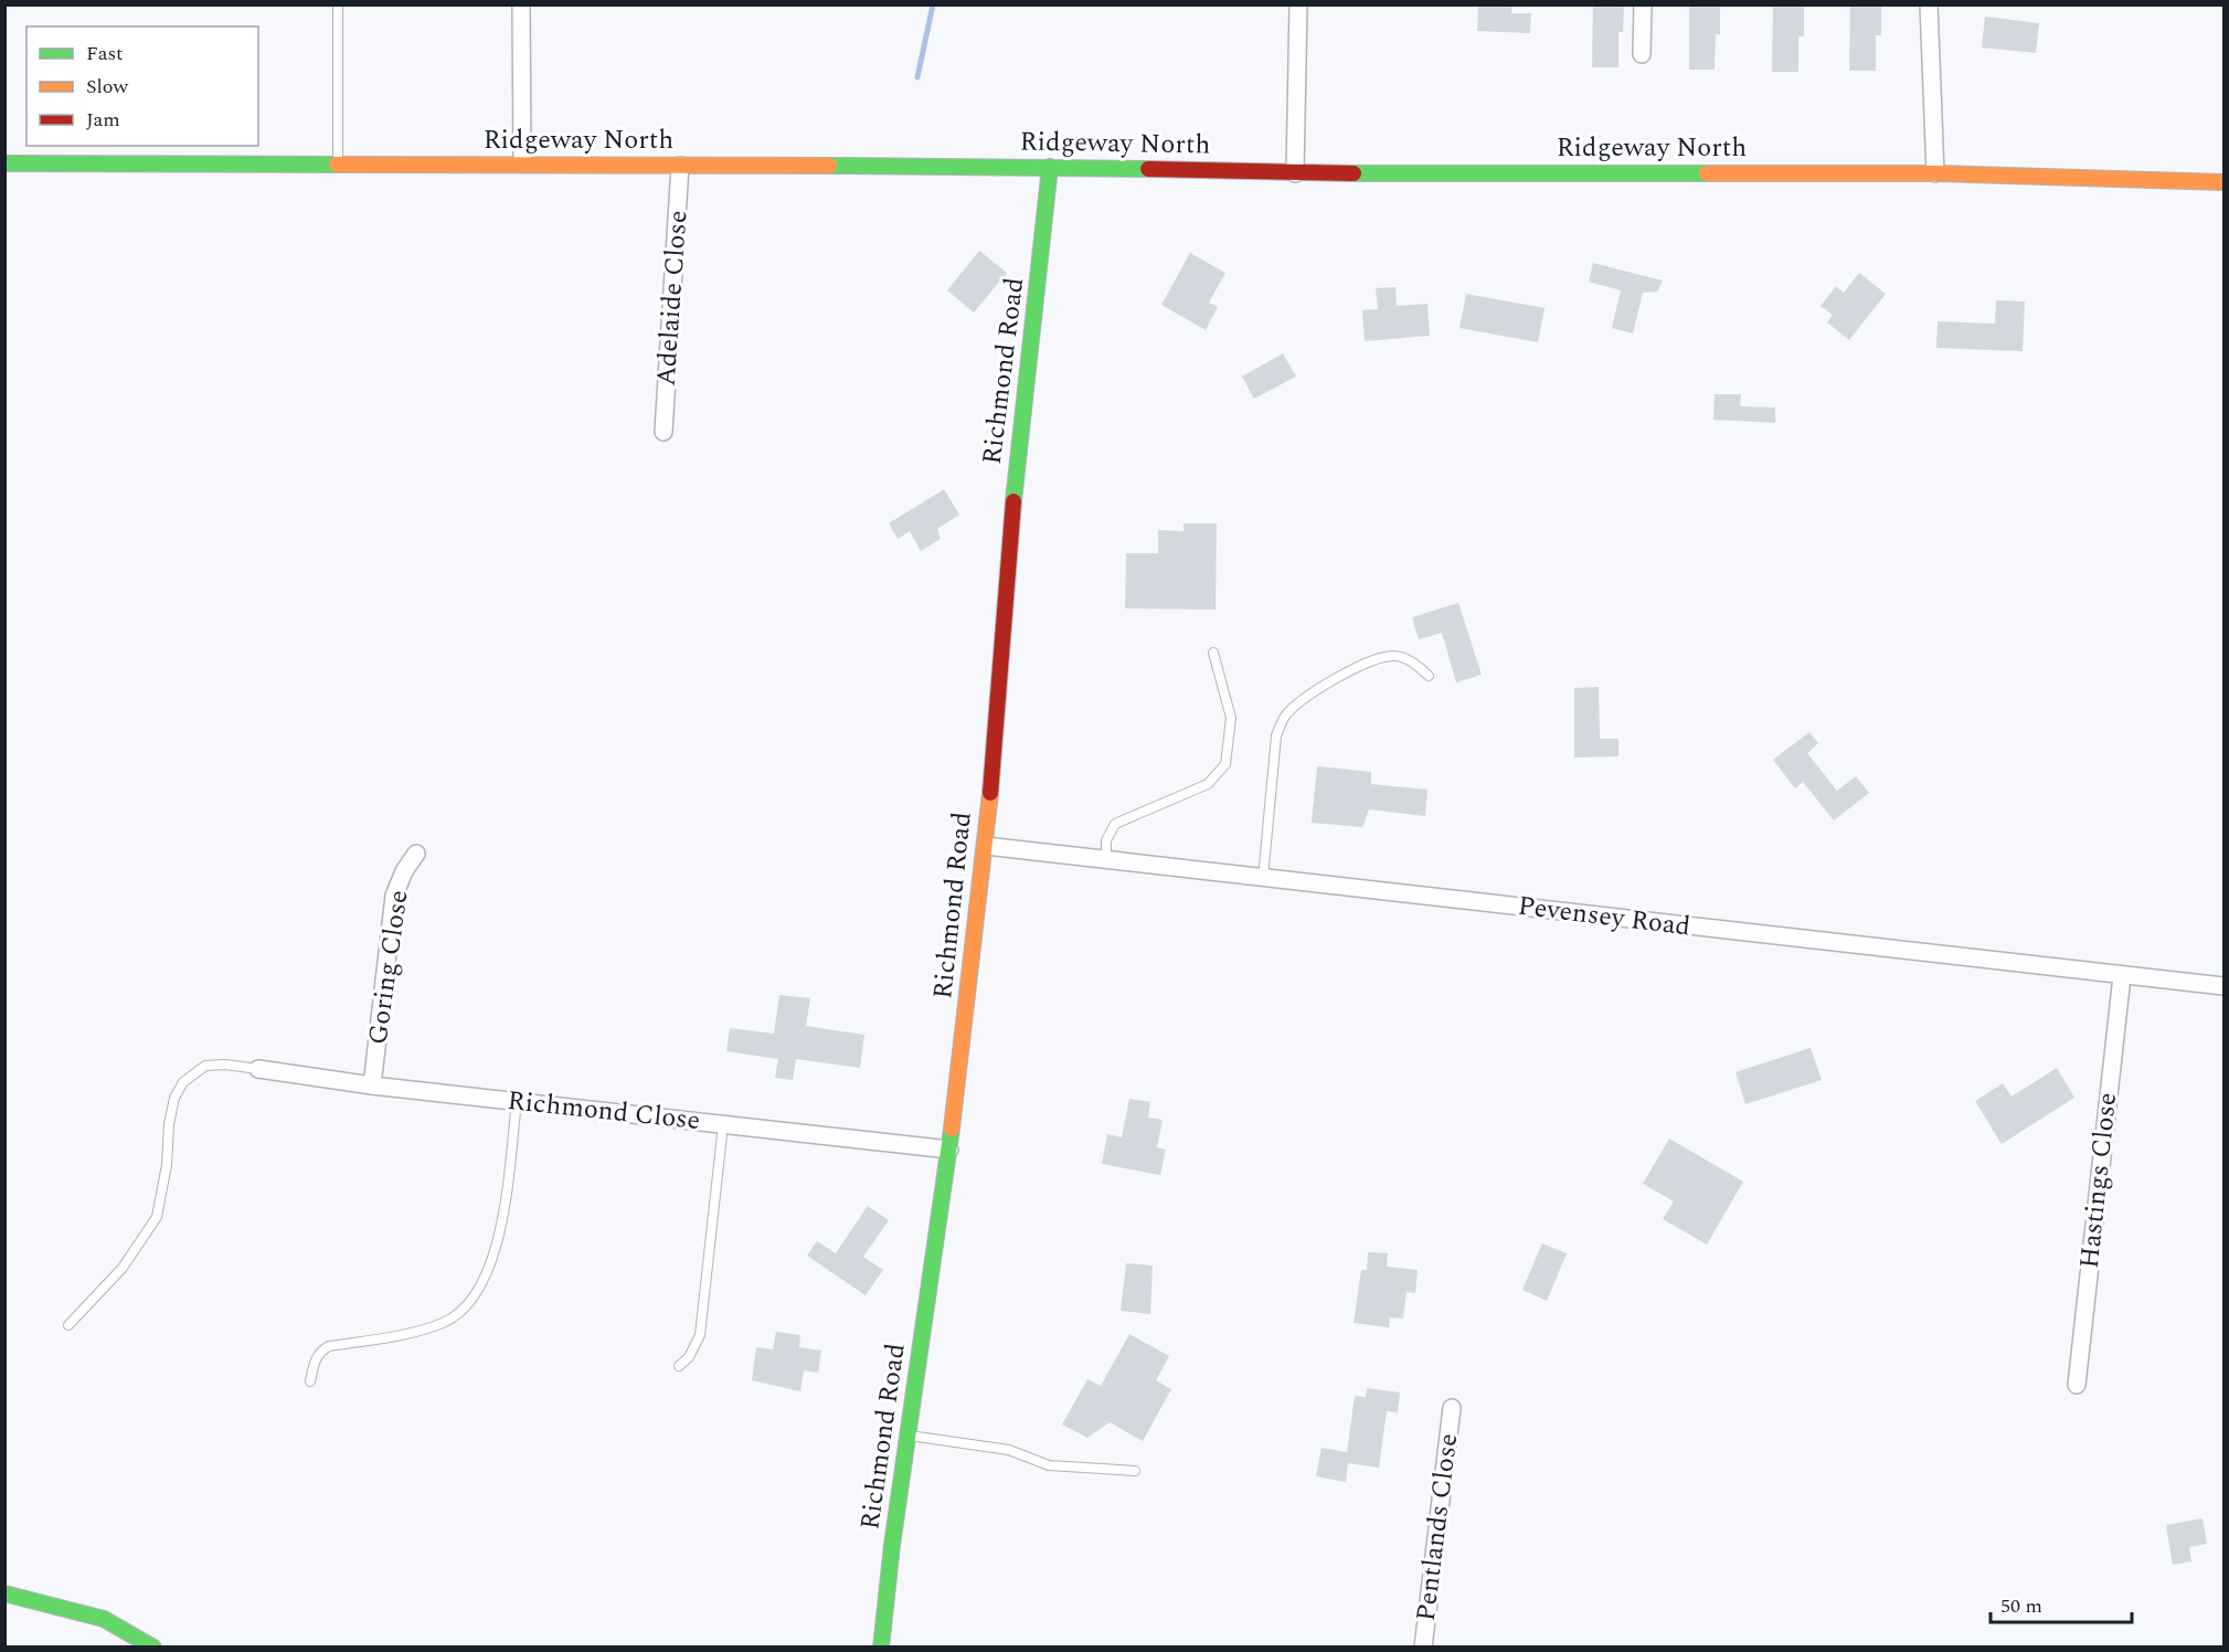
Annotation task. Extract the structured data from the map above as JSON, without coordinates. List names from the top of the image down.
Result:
{
  "streets": {
    "street": [
      "Ridgeway North",
      "Adelaide Close",
      "Richmond Road",
      "Pevensey Road",
      "Goring Close",
      "Richmond Close",
      "Hastings Close",
      "Pentlands Close"
    ]
  },
  "crossings": [
    ["Ridgeway North", "Adelaide Close"],
    ["Ridgeway North", "Richmond Road"],
    ["Richmond Road", "Pevensey Road"],
    ["Richmond Road", "Richmond Close"],
    ["Pevensey Road", "Hastings Close"],
    ["Goring Close", "Richmond Close"]
  ],
  "legend": ["Fast", "Slow", "Jam"],
  "scale_bar": "50 m"
}
